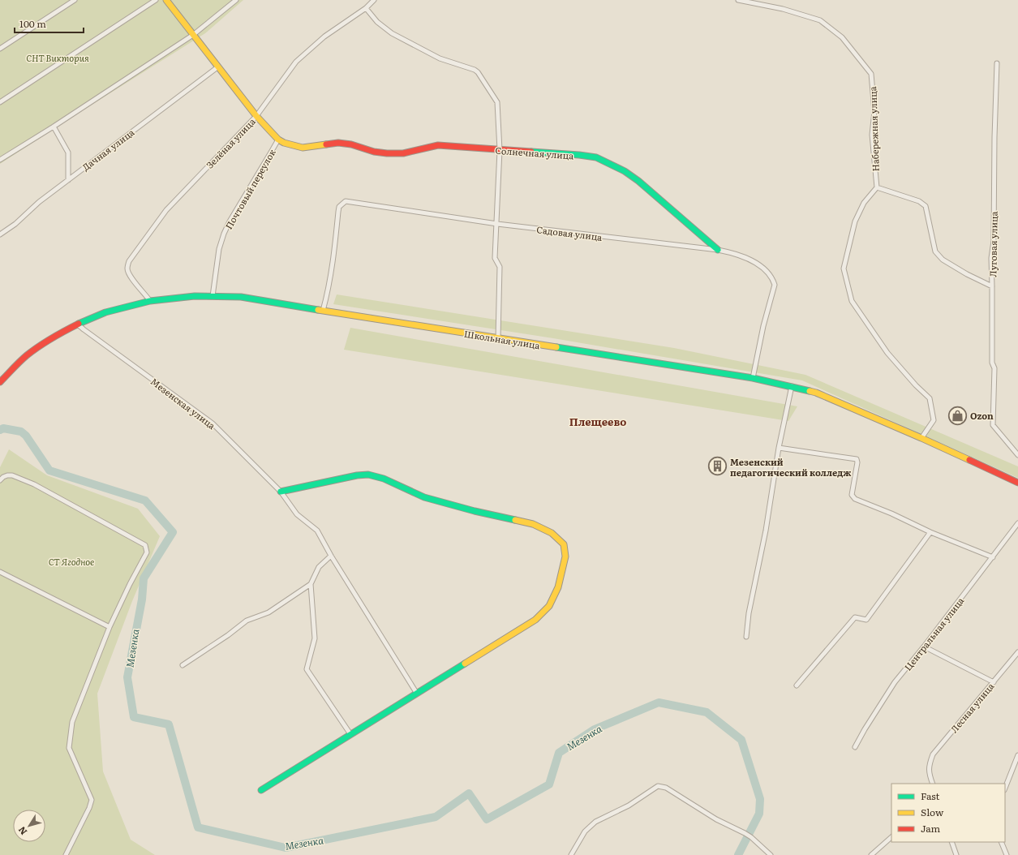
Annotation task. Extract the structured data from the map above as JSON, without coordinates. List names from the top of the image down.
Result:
{
  "streets": {
    "street": [
      "Набережная улица",
      "Зелёная улица",
      "Дачная улица",
      "Солнечная улица",
      "Почтовый переулок",
      "Садовая улица",
      "Луговая улица",
      "Школьная улица",
      "Мезенская улица",
      "Центральная улица",
      "Лесная улица"
    ]
  },
  "crossings": [
    ["Зелёная улица", "Школьная улица"],
    ["Солнечная улица", "Почтовый переулок"],
    ["Солнечная улица", "Садовая улица"],
    ["Почтовый переулок", "Школьная улица"],
    ["Садовая улица", "Школьная улица"],
    ["Школьная улица", "Мезенская улица"]
  ],
  "districts": ["Плещеево"],
  "water": ["Мезенка"],
  "parks": ["СНТ Виктория", "СТ Ягодное"],
  "places": {
    "shop": ["Ozon"],
    "building": ["Мезенский педагогический колледж"]
  },
  "legend": ["Fast", "Slow", "Jam"],
  "scale_bar": "100 m",
  "north": "bottom left"
}
